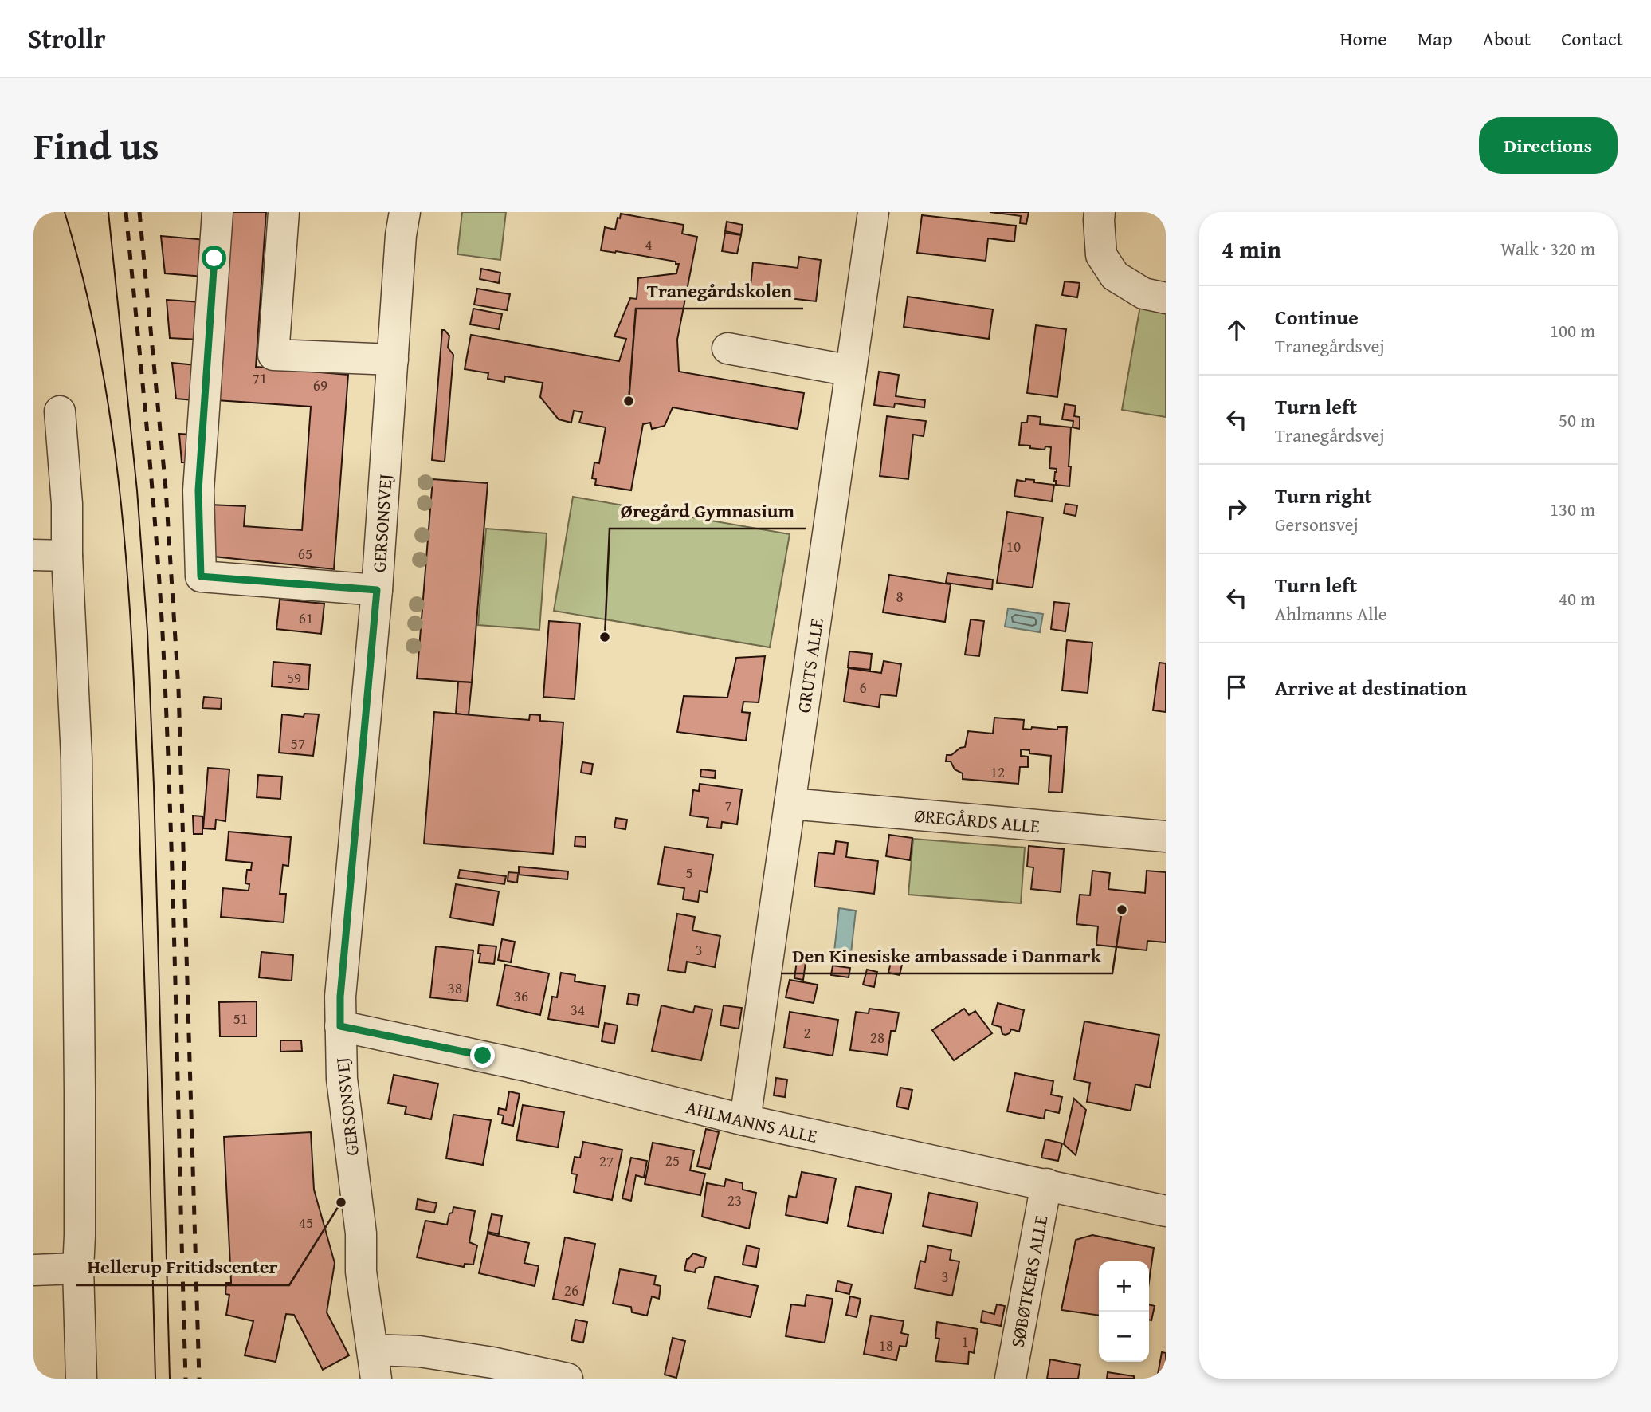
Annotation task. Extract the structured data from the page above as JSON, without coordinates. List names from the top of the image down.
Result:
{
  "streets": {
    "street": [
      "GERSONSVEJ",
      "GRUTS ALLE",
      "ØREGÅRDS ALLE",
      "AHLMANNS ALLE",
      "SØBØTKERS ALLE"
    ]
  },
  "crossings": [
    ["GERSONSVEJ", "AHLMANNS ALLE"],
    ["GRUTS ALLE", "ØREGÅRDS ALLE"],
    ["GRUTS ALLE", "AHLMANNS ALLE"],
    ["AHLMANNS ALLE", "SØBØTKERS ALLE"]
  ],
  "places": [
    "Tranegårdskolen",
    "Øregård Gymnasium",
    "Den Kinesiske ambassade i Danmark",
    "Hellerup Fritidscenter"
  ],
  "house_numbers": [
    "4",
    "71",
    "69",
    "10",
    "65",
    "8",
    "61",
    "59",
    "6",
    "57",
    "12",
    "7",
    "5",
    "3",
    "38",
    "36",
    "34",
    "51",
    "2",
    "28",
    "25",
    "27",
    "23",
    "45",
    "3",
    "26",
    "1",
    "18"
  ],
  "page": {
    "header": "Strollr",
    "nav": [
      "Home",
      "Map",
      "About",
      "Contact"
    ],
    "title": "Find us",
    "buttons": "Directions",
    "heading": ["4 min", "Walk · 320 m"],
    "list": [
      ["Continue", "Tranegårdsvej", "100 m"],
      ["Turn left", "Tranegårdsvej", "50 m"],
      ["Turn right", "Gersonsvej", "130 m"],
      ["Turn left", "Ahlmanns Alle", "40 m"],
      "Arrive at destination"
    ],
    "map_buttons": ["+", "−"]
  }
}
